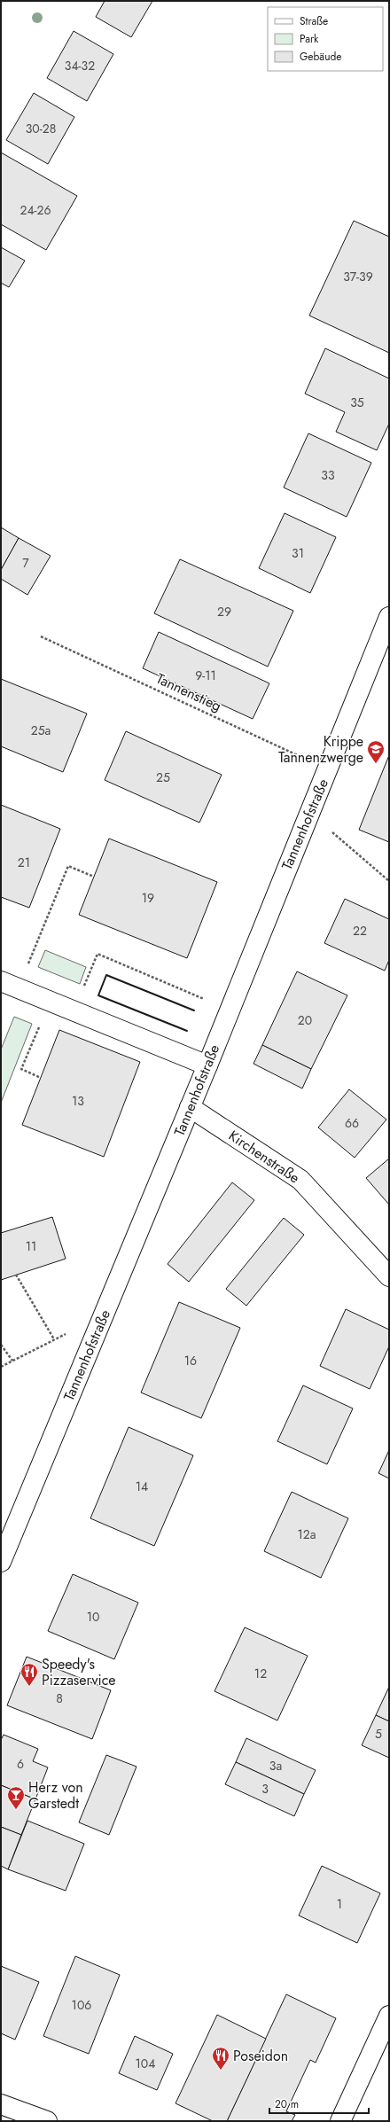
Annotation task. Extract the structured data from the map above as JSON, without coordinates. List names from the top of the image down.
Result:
{
  "streets": {
    "street": ["Tannenhofstraße", "Kirchenstraße"],
    "path": ["Tannenstieg"]
  },
  "crossings": [
    ["Tannenstieg", "Tannenhofstraße"],
    ["Tannenhofstraße", "Kirchenstraße"]
  ],
  "places": {
    "school or university": ["Krippe Tannenzwerge"],
    "restaurant": ["Speedy's Pizzaservice", "Poseidon"],
    "bar": ["Herz von Garstedt"]
  },
  "house_numbers": [
    "34-32",
    "30-28",
    "24-26",
    "37-39",
    "35",
    "33",
    "31",
    "7",
    "29",
    "9-11",
    "25a",
    "25",
    "21",
    "19",
    "22",
    "20",
    "13",
    "66",
    "11",
    "16",
    "14",
    "12a",
    "10",
    "12",
    "8",
    "5",
    "6",
    "3a",
    "3",
    "1",
    "106",
    "104"
  ],
  "legend": ["Straße", "Park", "Gebäude"],
  "scale_bar": "20 m"
}
